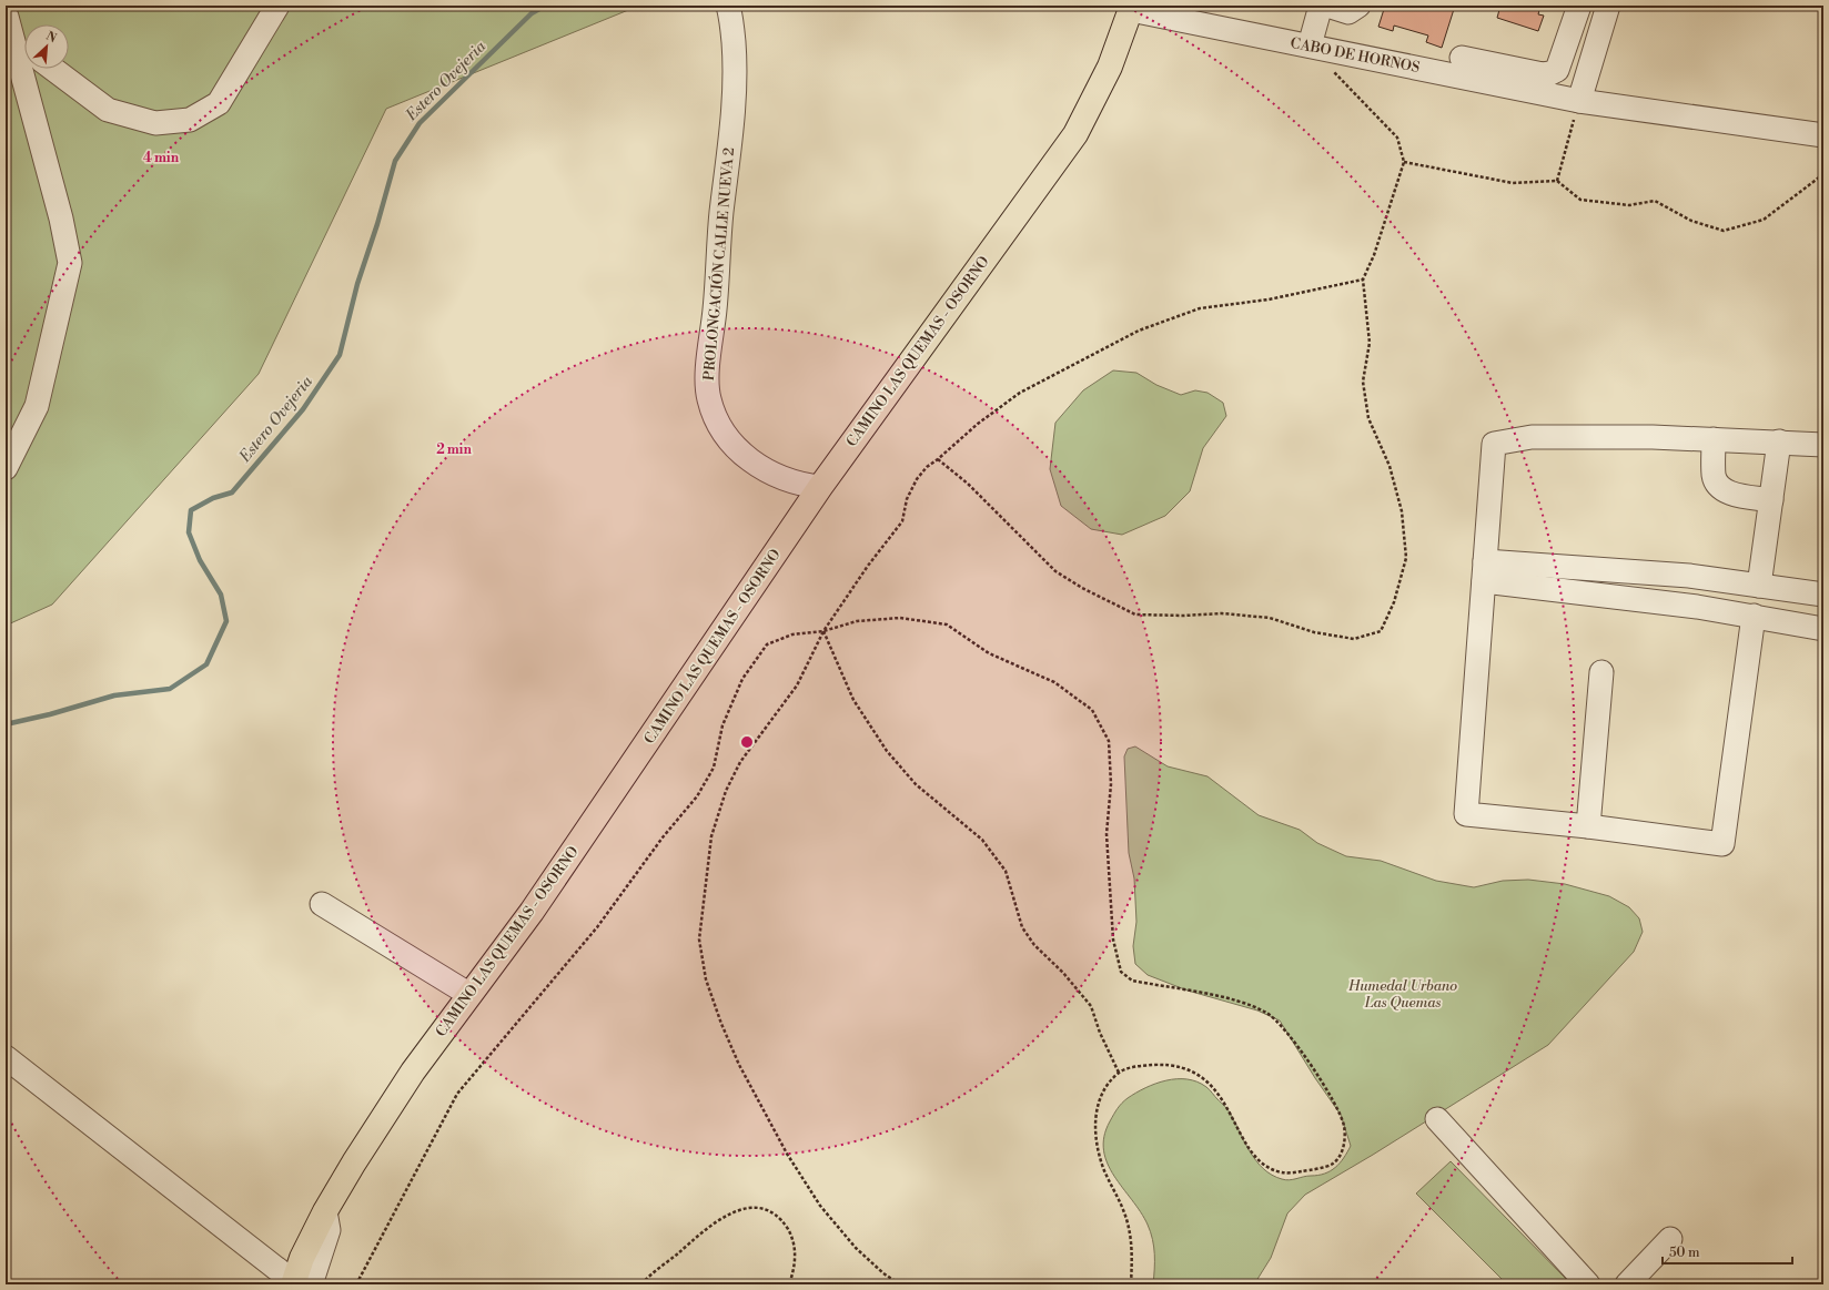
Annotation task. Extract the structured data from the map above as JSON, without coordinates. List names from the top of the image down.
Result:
{
  "streets": {
    "main road": ["CAMINO LAS QUEMAS - OSORNO"],
    "street": ["CABO DE HORNOS", "PROLONGACIÓN CALLE NUEVA 2"]
  },
  "crossings": [
    ["CABO DE HORNOS", "CAMINO LAS QUEMAS - OSORNO"],
    ["PROLONGACIÓN CALLE NUEVA 2", "CAMINO LAS QUEMAS - OSORNO"]
  ],
  "water": ["Estero Ovejeria"],
  "parks": ["Humedal Urbano Las Quemas"],
  "scale_bar": "50 m",
  "north": "top right",
  "rings": ["4 min", "2 min"]
}
